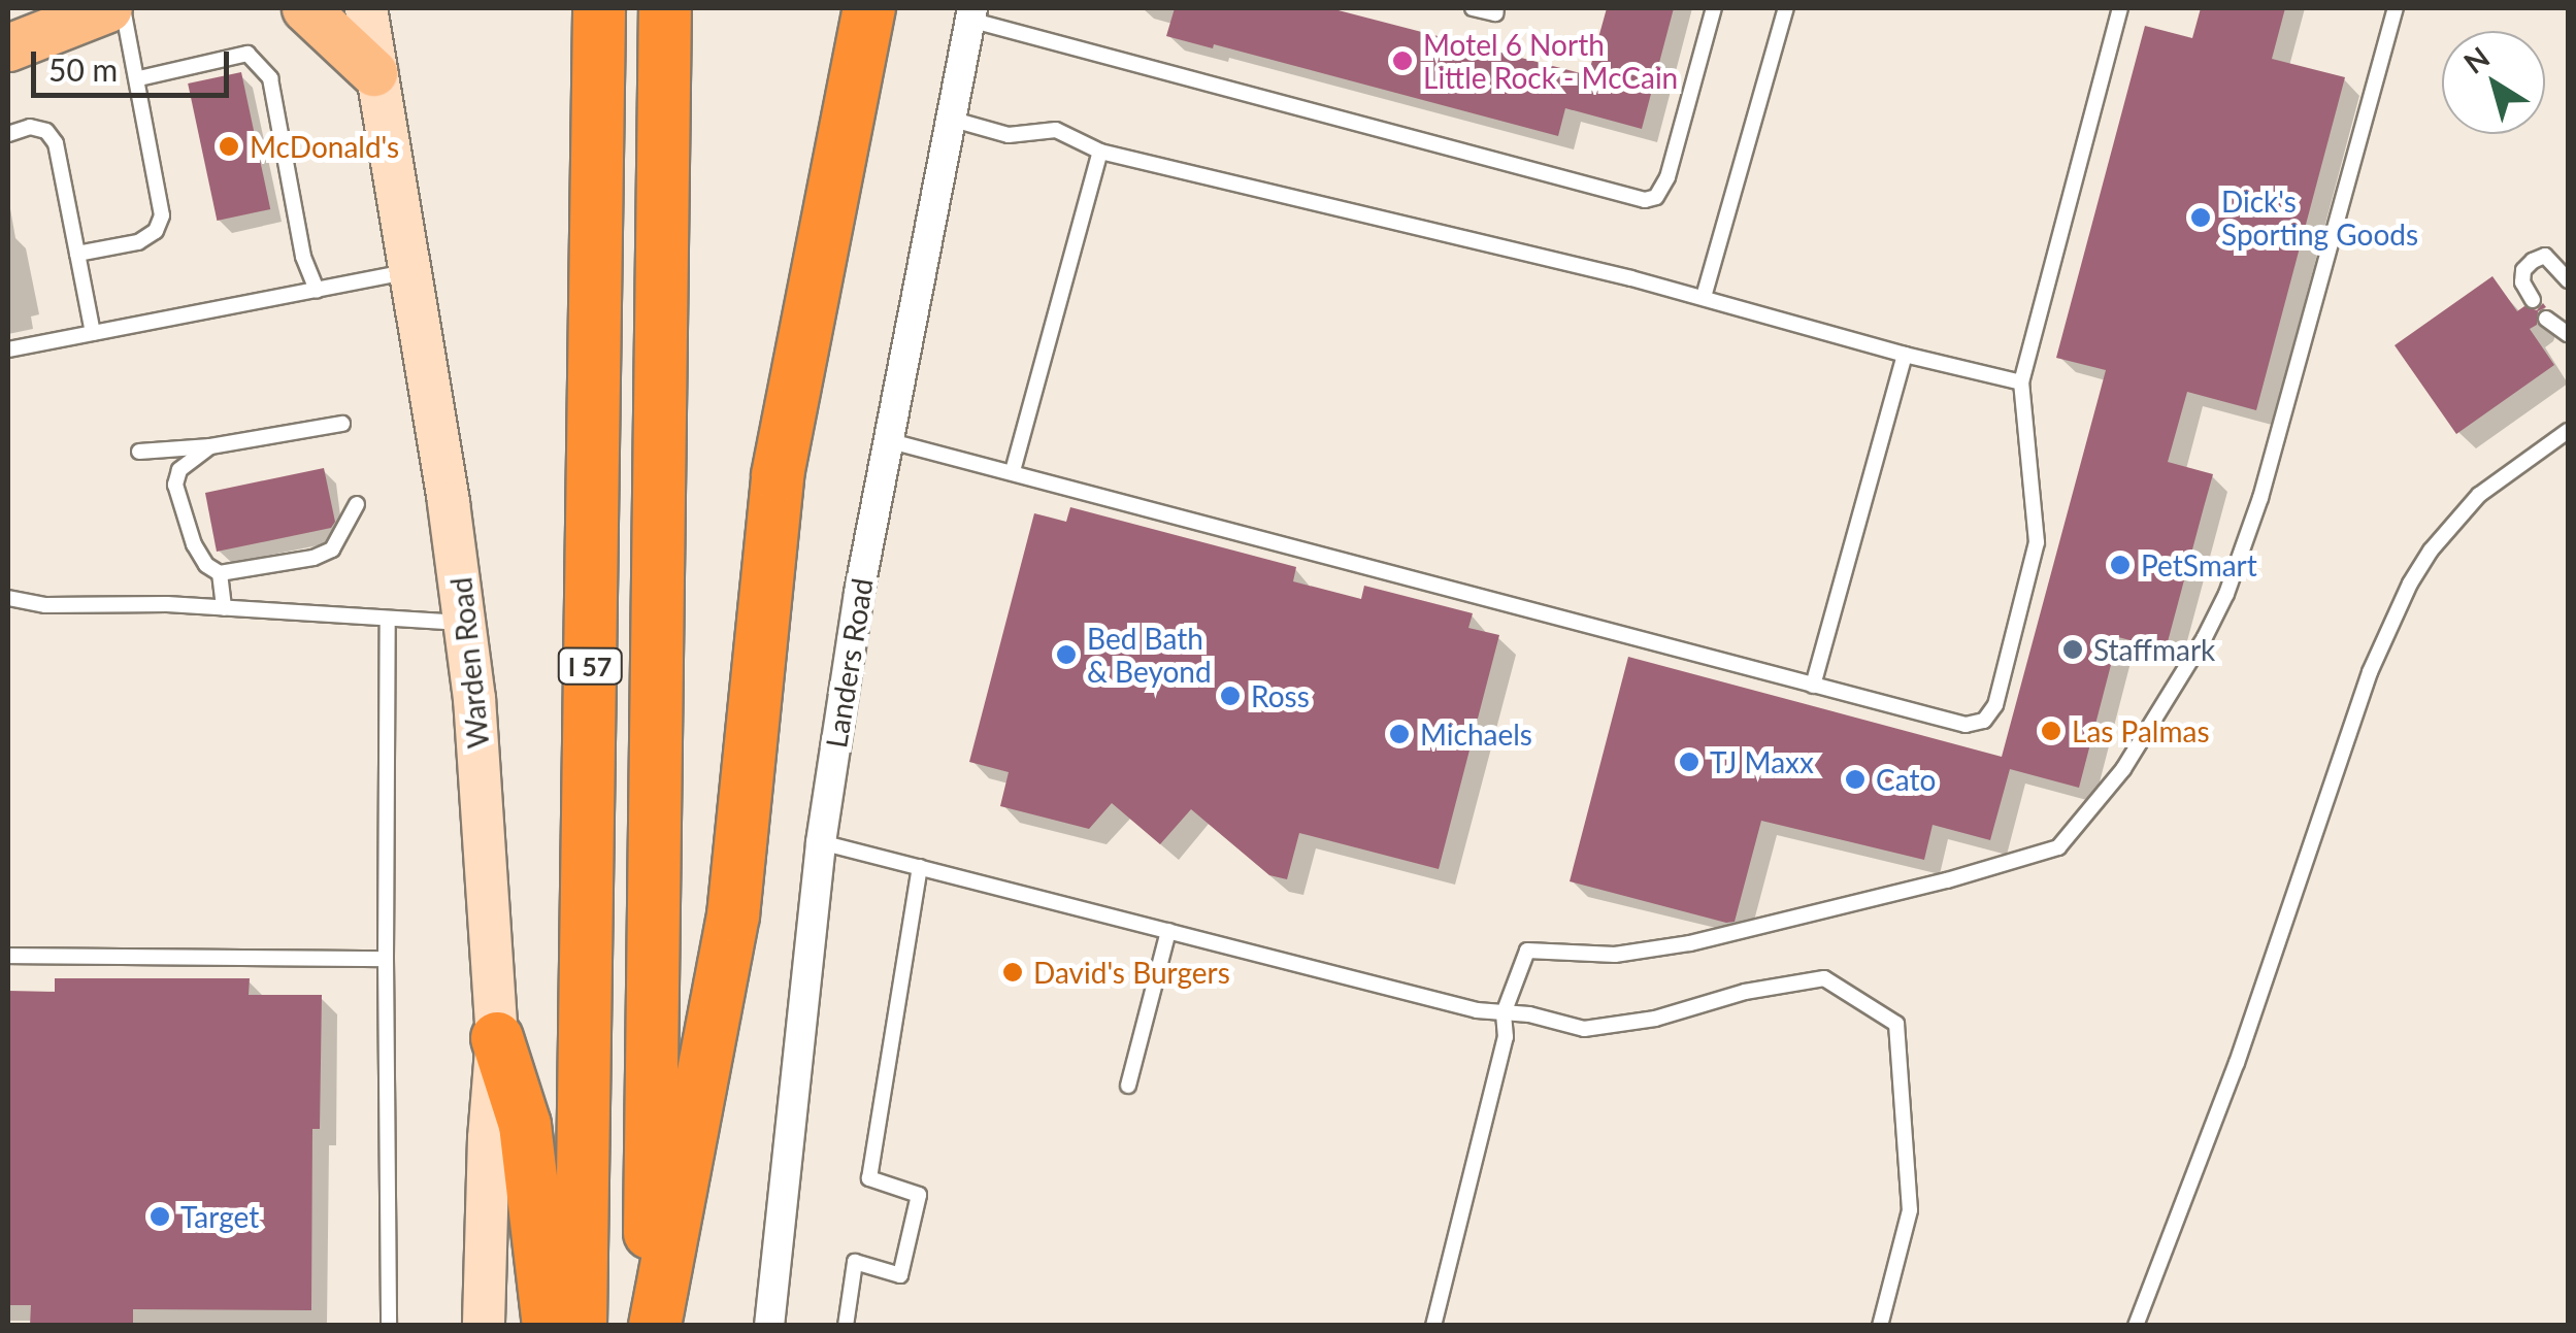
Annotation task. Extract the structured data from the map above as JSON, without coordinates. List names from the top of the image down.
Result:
{
  "streets": {
    "highway": ["I 57"],
    "street": ["Warden Road", "Landers Road"]
  },
  "places": [
    "Motel 6 North Little Rock - McCain",
    "McDonald's",
    "Dick's Sporting Goods",
    "PetSmart",
    "Staffmark",
    "Bed Bath & Beyond",
    "Ross",
    "Las Palmas",
    "Michaels",
    "TJ Maxx",
    "Cato",
    "David's Burgers",
    "Target"
  ],
  "scale_bar": "50 m",
  "north": "top left"
}
